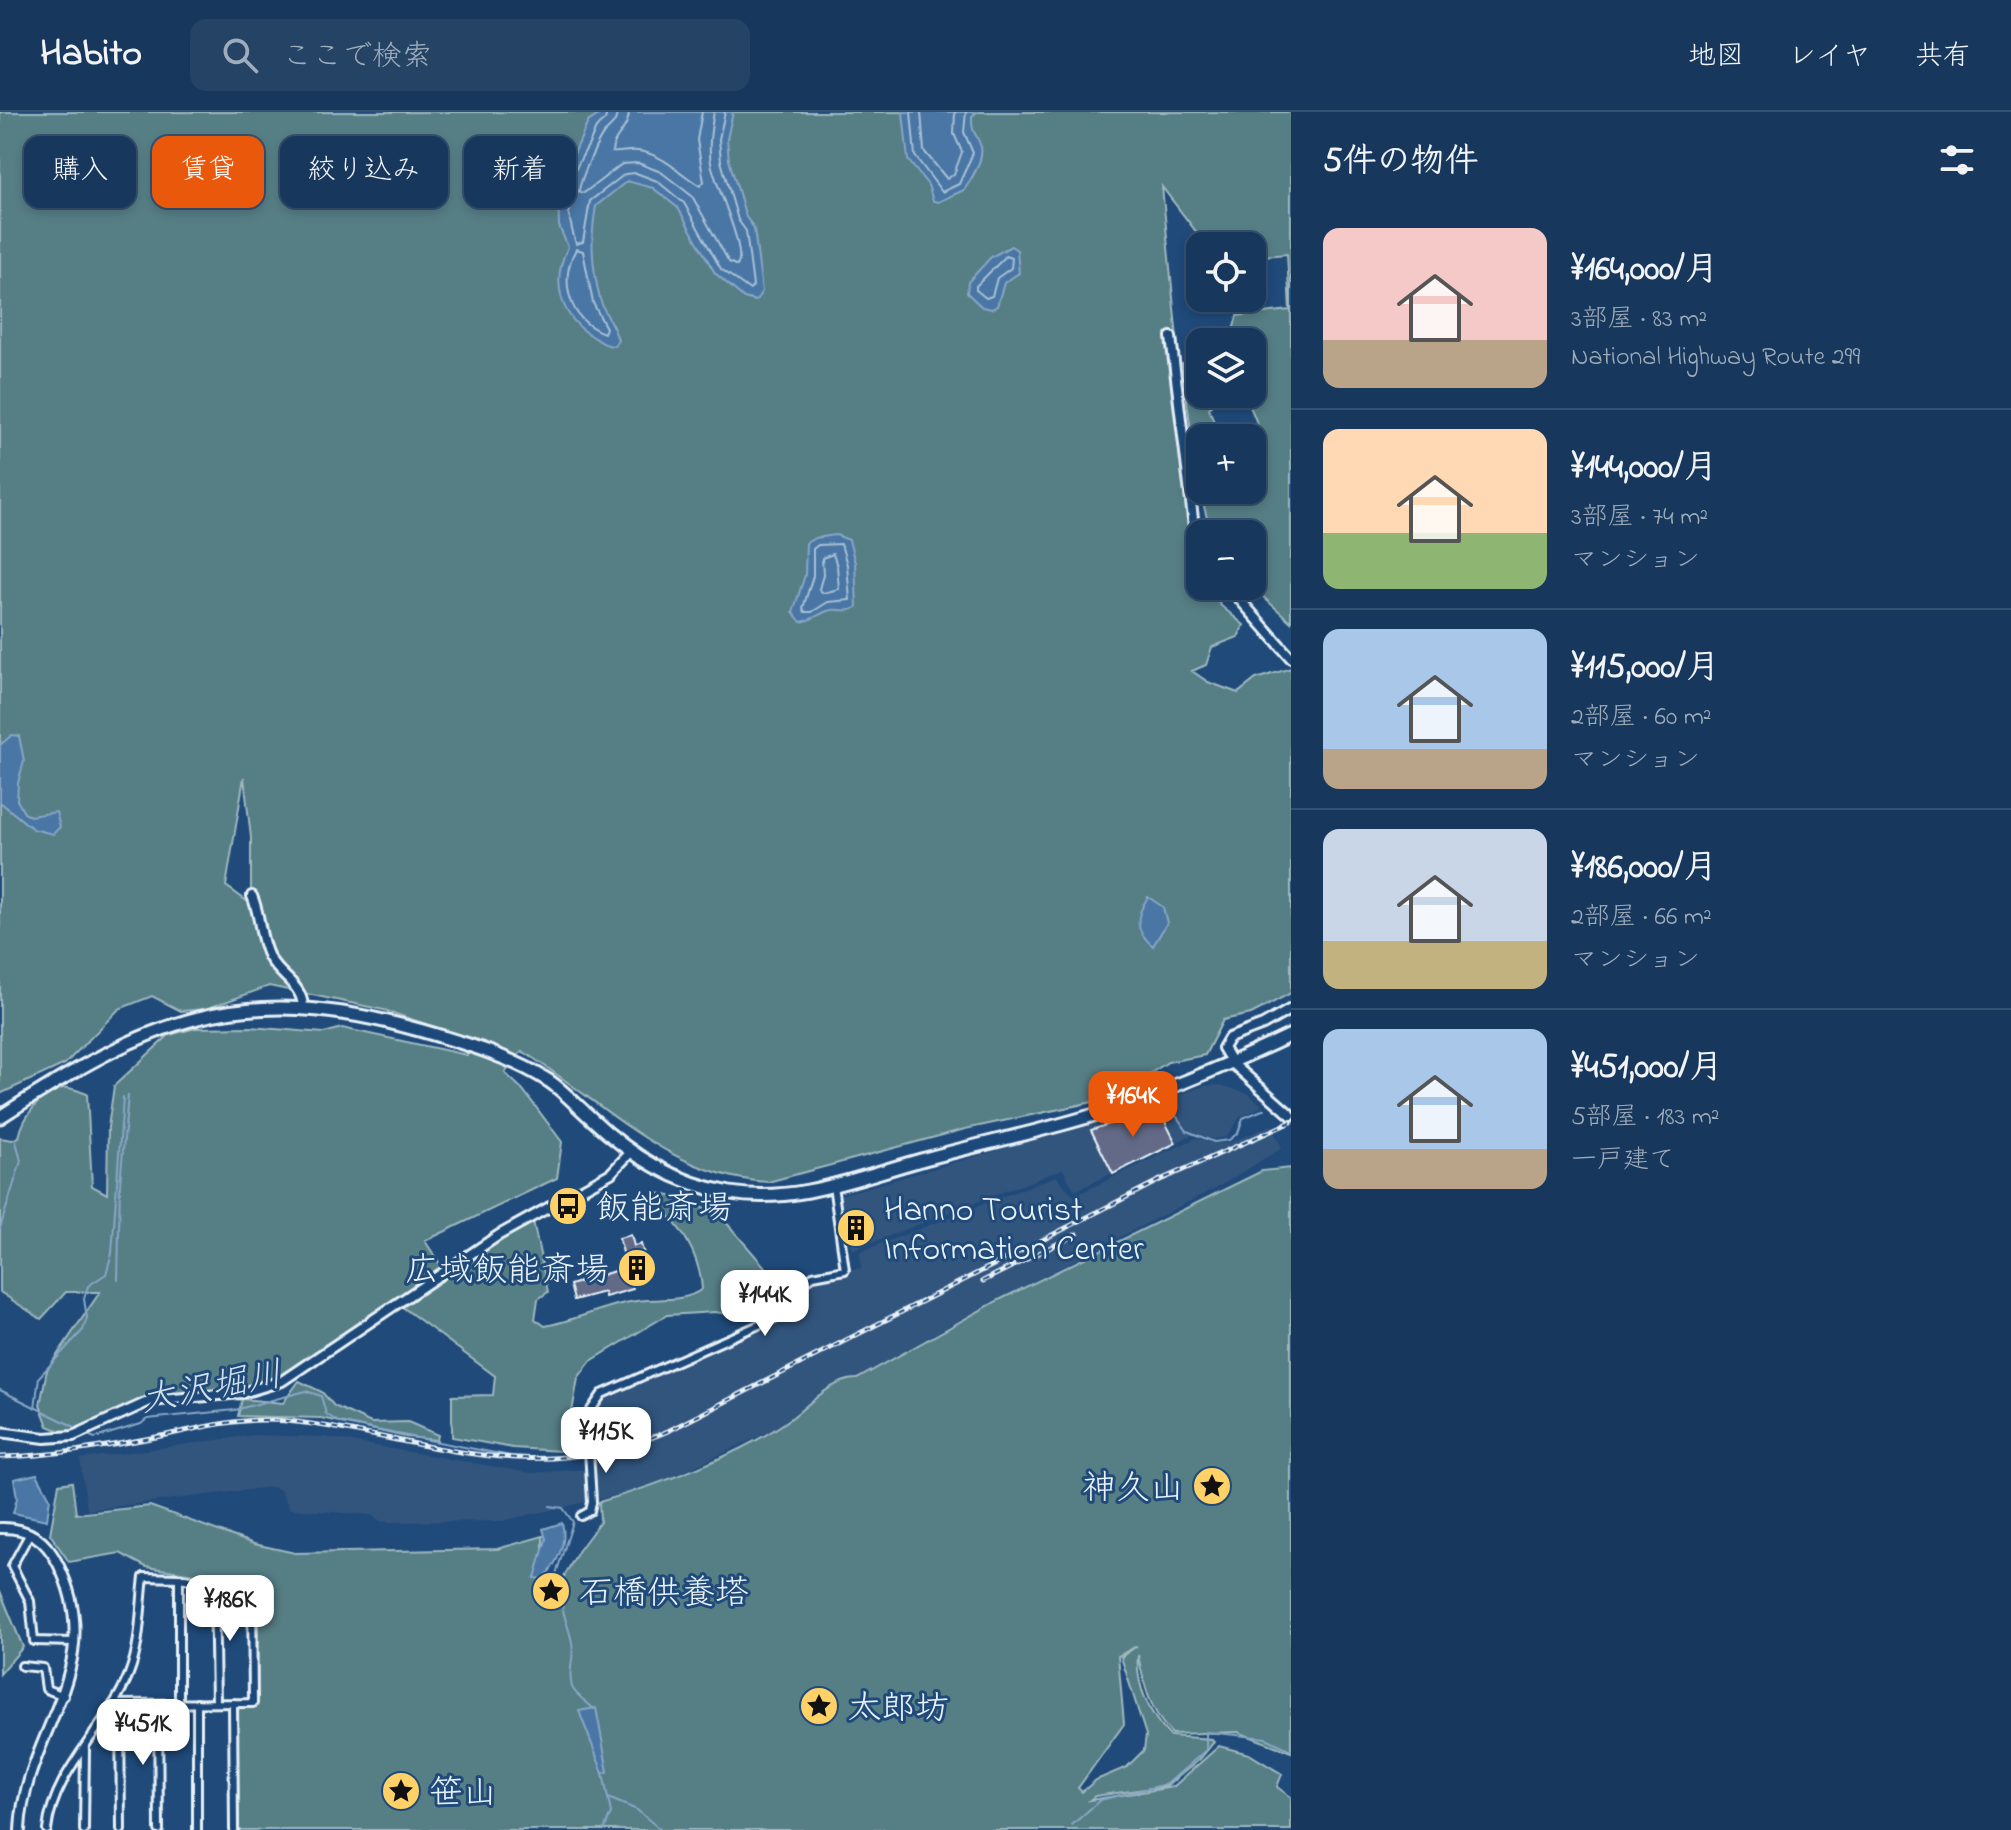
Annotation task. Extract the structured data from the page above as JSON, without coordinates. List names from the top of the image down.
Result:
{
  "water": ["大沢堀川"],
  "places": {
    "bus stop": ["飯能斎場"],
    "building": ["Hanno Tourist Information Center", "広域飯能斎場"],
    "place": [
      "神久山",
      "石橋供養塔",
      "太郎坊",
      "笹山"
    ]
  },
  "page": {
    "header": "Habito",
    "search": "ここで検索",
    "nav": ["地図", "レイヤ", "共有"],
    "heading": "5件の物件",
    "chip": [
      "購入",
      "賃貸",
      "絞り込み",
      "新着"
    ],
    "list": [
      {
        "name": "¥164,000/月",
        "note": "3部屋 · 83 m² · National Highway Route 299"
      },
      {
        "name": "¥144,000/月",
        "note": "3部屋 · 74 m² · マンション"
      },
      {
        "name": "¥115,000/月",
        "note": "2部屋 · 60 m² · マンション"
      },
      {
        "name": "¥186,000/月",
        "note": "2部屋 · 66 m² · マンション"
      },
      {
        "name": "¥451,000/月",
        "note": "5部屋 · 183 m² · 一戸建て"
      }
    ],
    "map_buttons": ["+", "−"],
    "price": [
      "¥164K",
      "¥144K",
      "¥115K",
      "¥186K",
      "¥451K"
    ]
  }
}
